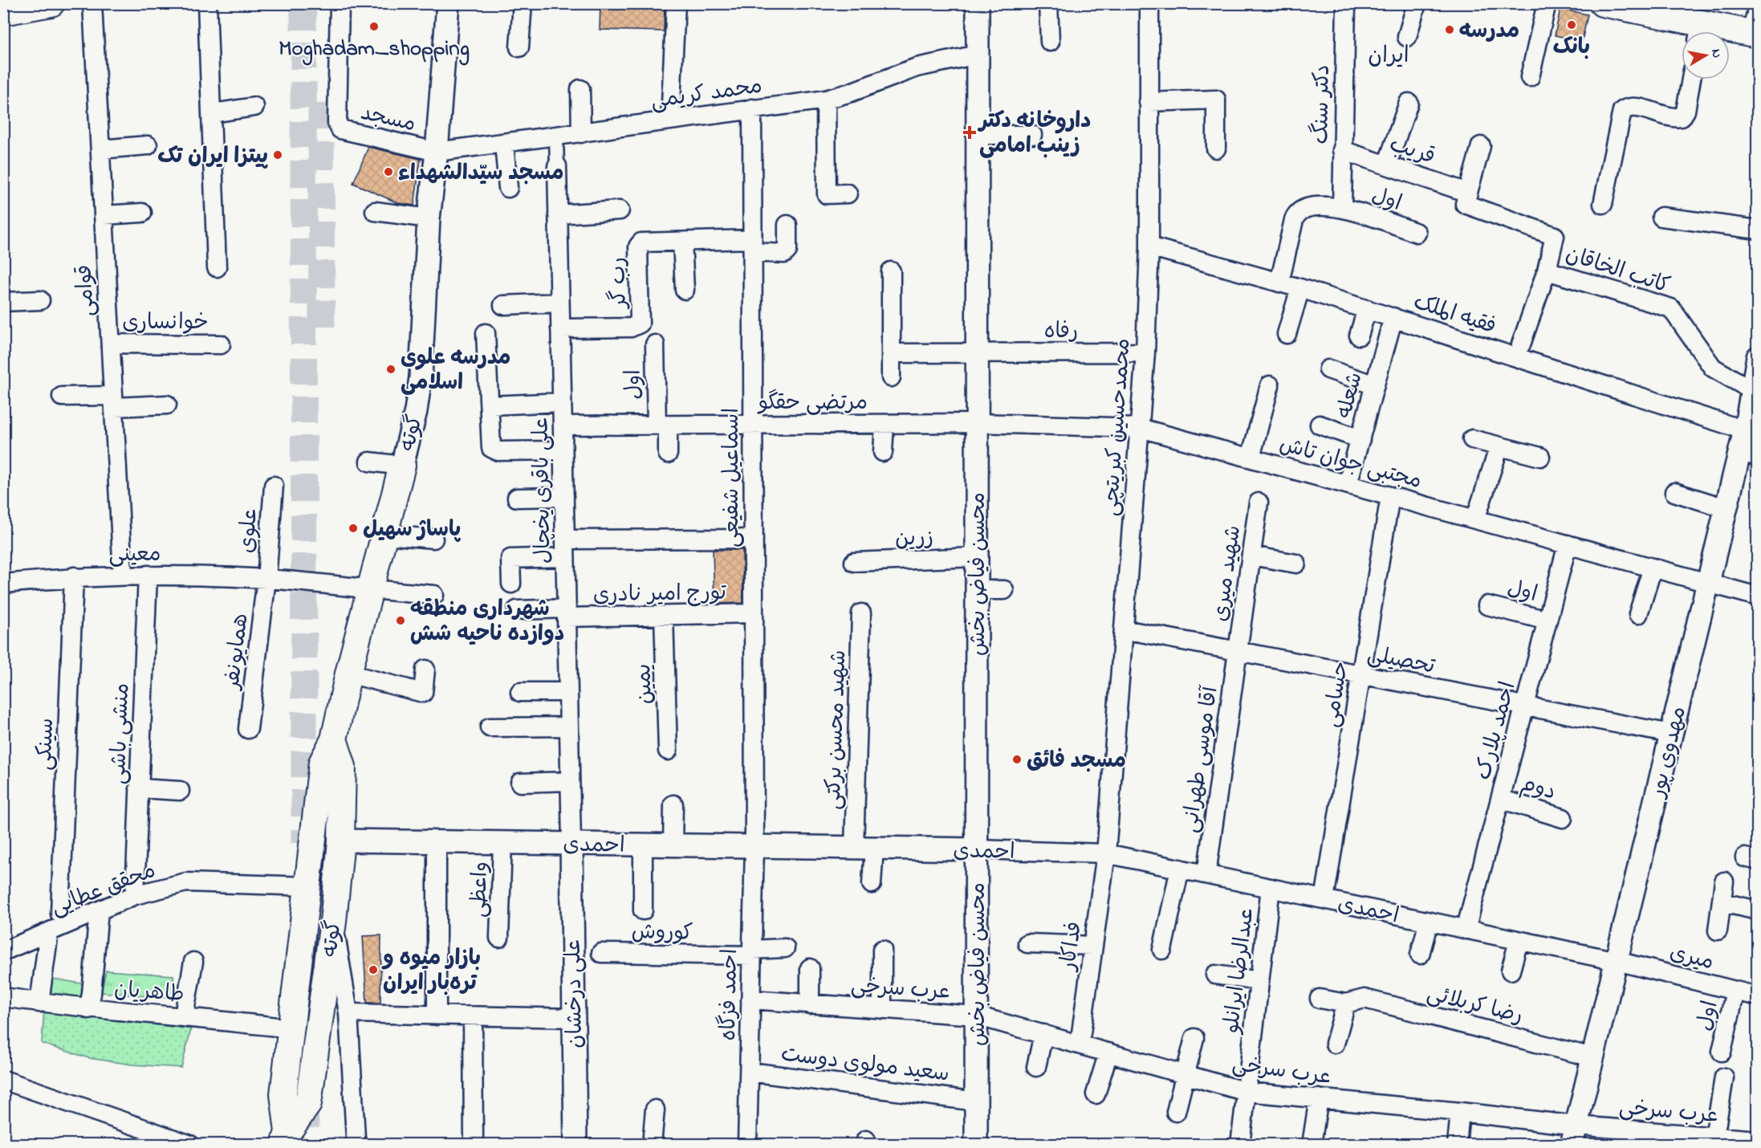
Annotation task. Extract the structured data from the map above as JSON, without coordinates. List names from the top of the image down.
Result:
{
  "streets": {
    "main road": ["گوته"],
    "street": [
      "محمد کریمی",
      "دکتر سنگ",
      "مسجد",
      "قریب",
      "اول",
      "کاتب الخاقان",
      "رب گر",
      "قوامی",
      "فقیه الملک",
      "خوانساری",
      "رفاه",
      "شعله",
      "مرتضی حقگو",
      "محمدحسین کبریتچی",
      "مجتبی جوان تاش",
      "اسماعیل شفیعی",
      "علی باقری یخچال",
      "علوی",
      "زرین",
      "معینی",
      "شهید میری",
      "محسن فیاض بخش",
      "تورج امیر نادری",
      "همایونفر",
      "تحصیلی",
      "یمین",
      "حسامی",
      "شهید محسن برکتی",
      "احمد پلارک",
      "منشی باشی",
      "سینکی",
      "مهدوی پور",
      "آقا موسی طهرانی",
      "دوم",
      "احمدی",
      "محقق عطایی",
      "واعظی",
      "کوروش",
      "فداکار",
      "میری",
      "عبدالرضا ایرانلو",
      "عرب سرخی",
      "طاهریان",
      "علی درخشان",
      "احمد فزگاه",
      "رضا کربلائی",
      "سعید مولوی دوست"
    ]
  },
  "crossings": [
    ["محمد کریمی", "مسجد"],
    ["محمد کریمی", "گوته"],
    ["محمد کریمی", "اسماعیل شفیعی"],
    ["محمد کریمی", "علی باقری یخچال"],
    ["محمد کریمی", "محسن فیاض بخش"],
    ["دکتر سنگ", "قریب"],
    ["دکتر سنگ", "اول"],
    ["مسجد", "گوته"],
    ["قریب", "اول"],
    ["قریب", "کاتب الخاقان"],
    ["اول", "مرتضی حقگو"],
    ["اول", "احمد پلارک"],
    ["اول", "میری"],
    ["کاتب الخاقان", "مهدوی پور"],
    ["رب گر", "اسماعیل شفیعی"],
    ["رب گر", "علی باقری یخچال"],
    ["قوامی", "خوانساری"],
    ["قوامی", "معینی"],
    ["فقیه الملک", "شعله"],
    ["فقیه الملک", "محمدحسین کبریتچی"],
    ["فقیه الملک", "مهدوی پور"],
    ["رفاه", "محمدحسین کبریتچی"],
    ["رفاه", "محسن فیاض بخش"],
    ["شعله", "مجتبی جوان تاش"],
    ["مرتضی حقگو", "مجتبی جوان تاش"],
    ["مرتضی حقگو", "اسماعیل شفیعی"],
    ["مرتضی حقگو", "علی باقری یخچال"],
    ["مرتضی حقگو", "محسن فیاض بخش"],
    ["محمدحسین کبریتچی", "مجتبی جوان تاش"],
    ["محمدحسین کبریتچی", "تحصیلی"],
    ["محمدحسین کبریتچی", "احمدی"],
    ["محمدحسین کبریتچی", "فداکار"],
    ["گوته", "معینی"],
    ["گوته", "احمدی"],
    ["گوته", "محقق عطایی"],
    ["گوته", "طاهریان"],
    ["مجتبی جوان تاش", "محسن فیاض بخش"],
    ["مجتبی جوان تاش", "حسامی"],
    ["مجتبی جوان تاش", "احمد پلارک"],
    ["مجتبی جوان تاش", "مهدوی پور"],
    ["اسماعیل شفیعی", "تورج امیر نادری"],
    ["اسماعیل شفیعی", "احمدی"],
    ["اسماعیل شفیعی", "احمد فزگاه"],
    ["علی باقری یخچال", "تورج امیر نادری"],
    ["علی باقری یخچال", "احمدی"],
    ["علی باقری یخچال", "علی درخشان"],
    ["علوی", "معینی"],
    ["علوی", "همایونفر"],
    ["زرین", "محسن فیاض بخش"],
    ["معینی", "همایونفر"],
    ["معینی", "منشی باشی"],
    ["معینی", "سینکی"],
    ["شهید میری", "تحصیلی"],
    ["شهید میری", "آقا موسی طهرانی"],
    ["محسن فیاض بخش", "احمدی"],
    ["محسن فیاض بخش", "عرب سرخی"],
    ["محسن فیاض بخش", "سعید مولوی دوست"],
    ["تورج امیر نادری", "یمین"],
    ["تحصیلی", "حسامی"],
    ["تحصیلی", "احمد پلارک"],
    ["تحصیلی", "مهدوی پور"],
    ["تحصیلی", "آقا موسی طهرانی"],
    ["حسامی", "احمدی"],
    ["شهید محسن برکتی", "احمدی"],
    ["احمد پلارک", "دوم"],
    ["احمد پلارک", "احمدی"],
    ["منشی باشی", "محقق عطایی"],
    ["مهدوی پور", "احمدی"],
    ["مهدوی پور", "میری"],
    ["مهدوی پور", "عرب سرخی"],
    ["مهدوی پور", "رضا کربلائی"],
    ["آقا موسی طهرانی", "احمدی"],
    ["احمدی", "واعظی"],
    ["احمدی", "فداکار"],
    ["احمدی", "میری"],
    ["احمدی", "عبدالرضا ایرانلو"],
    ["احمدی", "علی درخشان"],
    ["احمدی", "احمد فزگاه"],
    ["کوروش", "احمد فزگاه"],
    ["فداکار", "عرب سرخی"],
    ["عبدالرضا ایرانلو", "عرب سرخی"],
    ["عرب سرخی", "احمد فزگاه"],
    ["احمد فزگاه", "سعید مولوی دوست"]
  ],
  "districts": ["ایران"],
  "places": {
    "other": [
      "بانک",
      "Moghadam_shopping",
      "مدرسه",
      "پیتزا ایران تک",
      "مسجد سیّدالشهداء",
      "مدرسه علوی اسلامی",
      "پاساژ سهیل",
      "شهرداری منطقه دوازده ناحیه شش",
      "مسجد فائق",
      "بازار میوه و تره‌بار ایران"
    ],
    "health": ["داروخانه دکتر زینب امامی"]
  },
  "north": "right"
}
